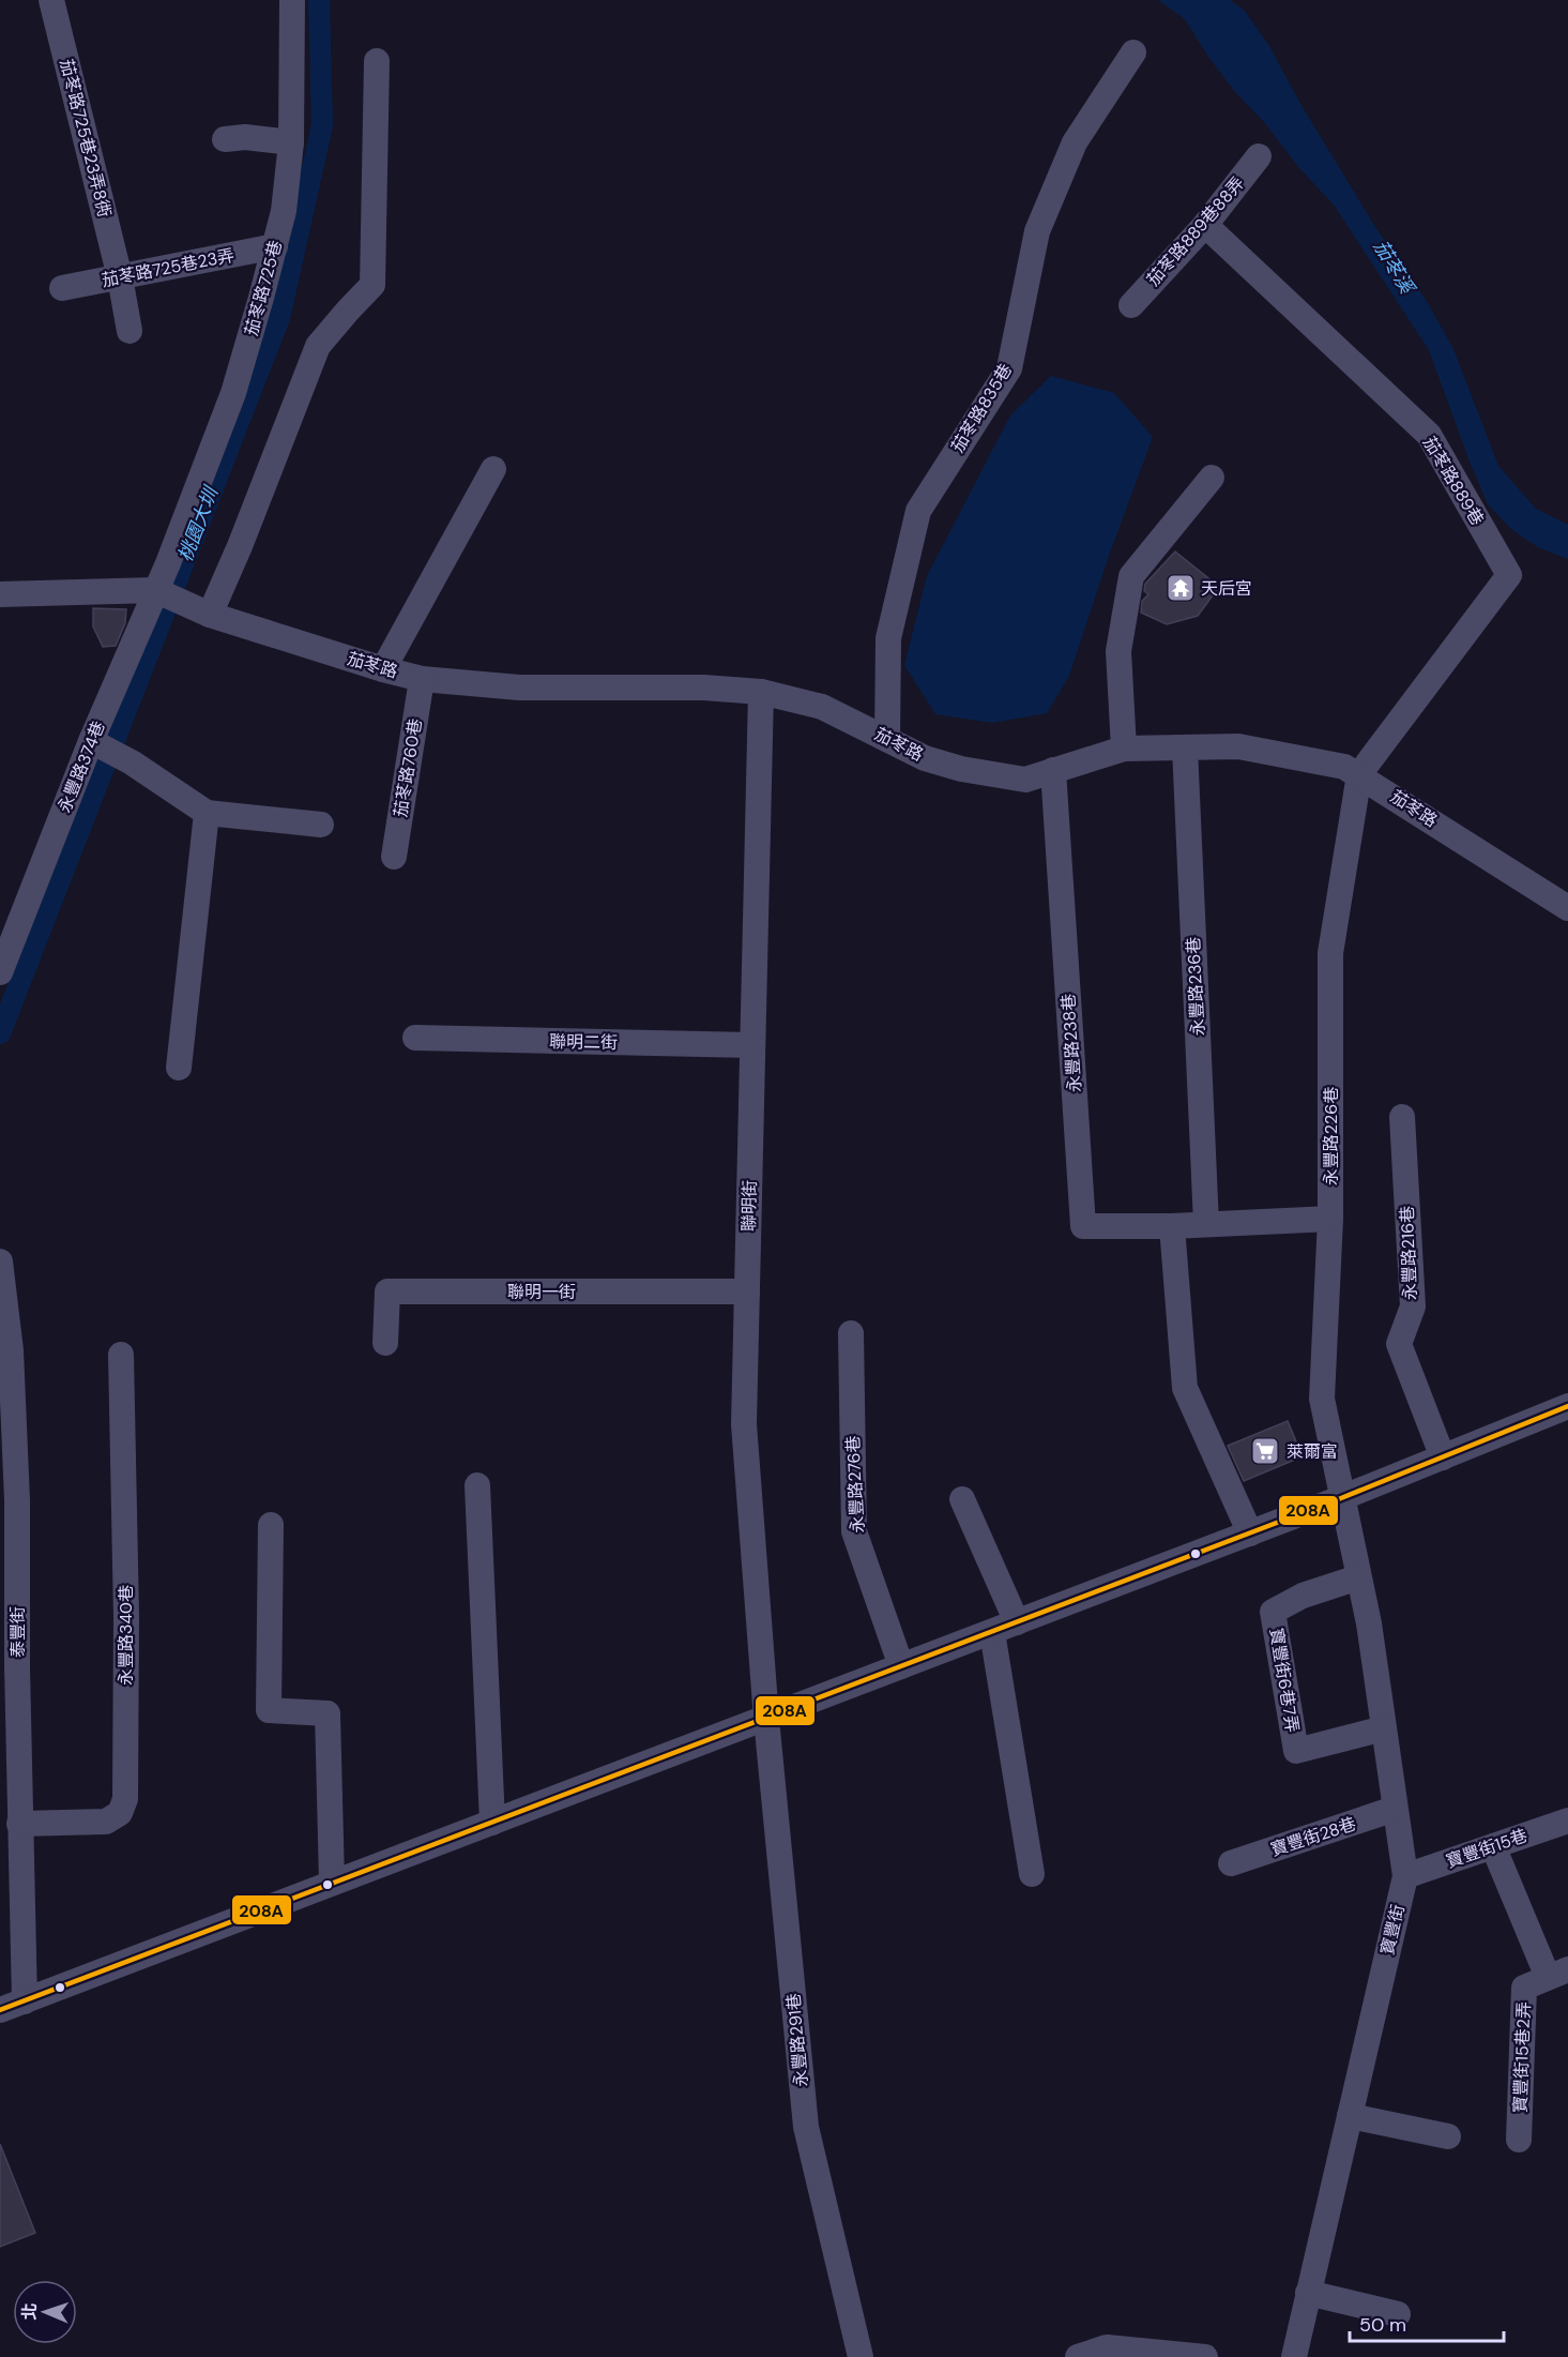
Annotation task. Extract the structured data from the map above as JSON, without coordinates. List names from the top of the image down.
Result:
{
  "streets": {
    "street": [
      "茄苳路725巷23弄8衖",
      "茄苳路889巷88弄",
      "茄苳路725巷23弄",
      "茄苳路725巷",
      "茄苳路835巷",
      "茄苳路889巷",
      "茄苳路",
      "永豐路374巷",
      "茄苳路760巷",
      "永豐路236巷",
      "聯明二街",
      "永豐路238巷",
      "永豐路226巷",
      "聯明街",
      "永豐路216巷",
      "聯明一街",
      "永豐路276巷",
      "泰豐街",
      "永豐路340巷",
      "寶豐街6巷7弄",
      "寶豐街28巷",
      "寶豐街15巷",
      "寶豐街",
      "永豐路291巷",
      "寶豐街15巷2弄"
    ]
  },
  "crossings": [
    ["茄苳路725巷23弄8衖", "茄苳路725巷23弄"],
    ["茄苳路889巷88弄", "茄苳路889巷"],
    ["茄苳路725巷23弄", "茄苳路725巷"],
    ["茄苳路725巷", "永豐路374巷"],
    ["茄苳路835巷", "茄苳路"],
    ["茄苳路889巷", "茄苳路"],
    ["茄苳路889巷", "永豐路226巷"],
    ["茄苳路", "永豐路374巷"],
    ["茄苳路", "茄苳路760巷"],
    ["茄苳路", "永豐路236巷"],
    ["茄苳路", "永豐路238巷"],
    ["茄苳路", "永豐路226巷"],
    ["茄苳路", "聯明街"],
    ["聯明二街", "聯明街"],
    ["永豐路226巷", "寶豐街"],
    ["聯明街", "聯明一街"],
    ["聯明街", "永豐路291巷"],
    ["泰豐街", "永豐路340巷"],
    ["寶豐街6巷7弄", "寶豐街"],
    ["寶豐街28巷", "寶豐街"],
    ["寶豐街15巷", "寶豐街"],
    ["寶豐街15巷", "寶豐街15巷2弄"]
  ],
  "water": ["茄苳溪", "桃園大圳"],
  "places": {
    "temple": ["天后宮"],
    "supermarket": ["萊爾富"]
  },
  "lines": ["transit line 208A"],
  "scale_bar": "50 m",
  "north": "left"
}
